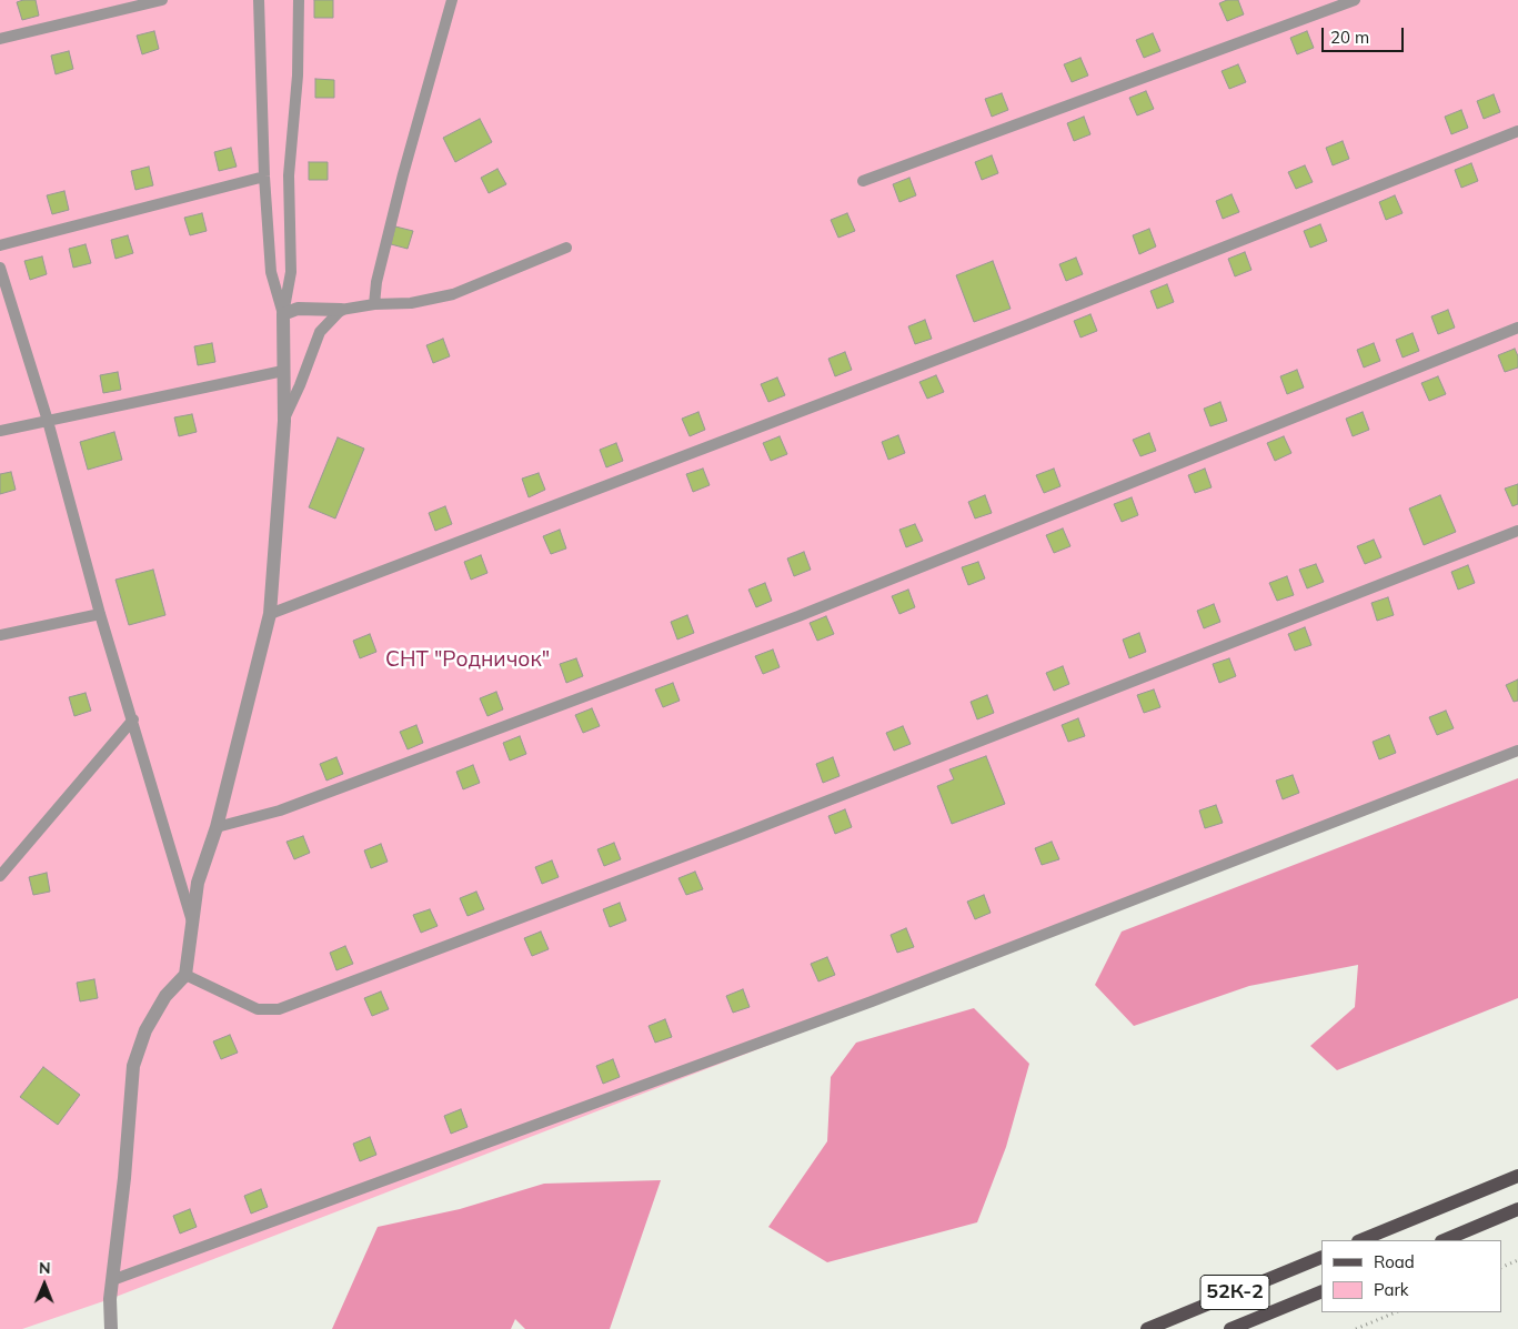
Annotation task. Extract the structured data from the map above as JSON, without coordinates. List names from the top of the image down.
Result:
{
  "streets": {
    "main road": ["52К-2"]
  },
  "parks": ["СНТ \"Родничок\""],
  "legend": ["Road", "Park"],
  "scale_bar": "20 m",
  "north": "top"
}
